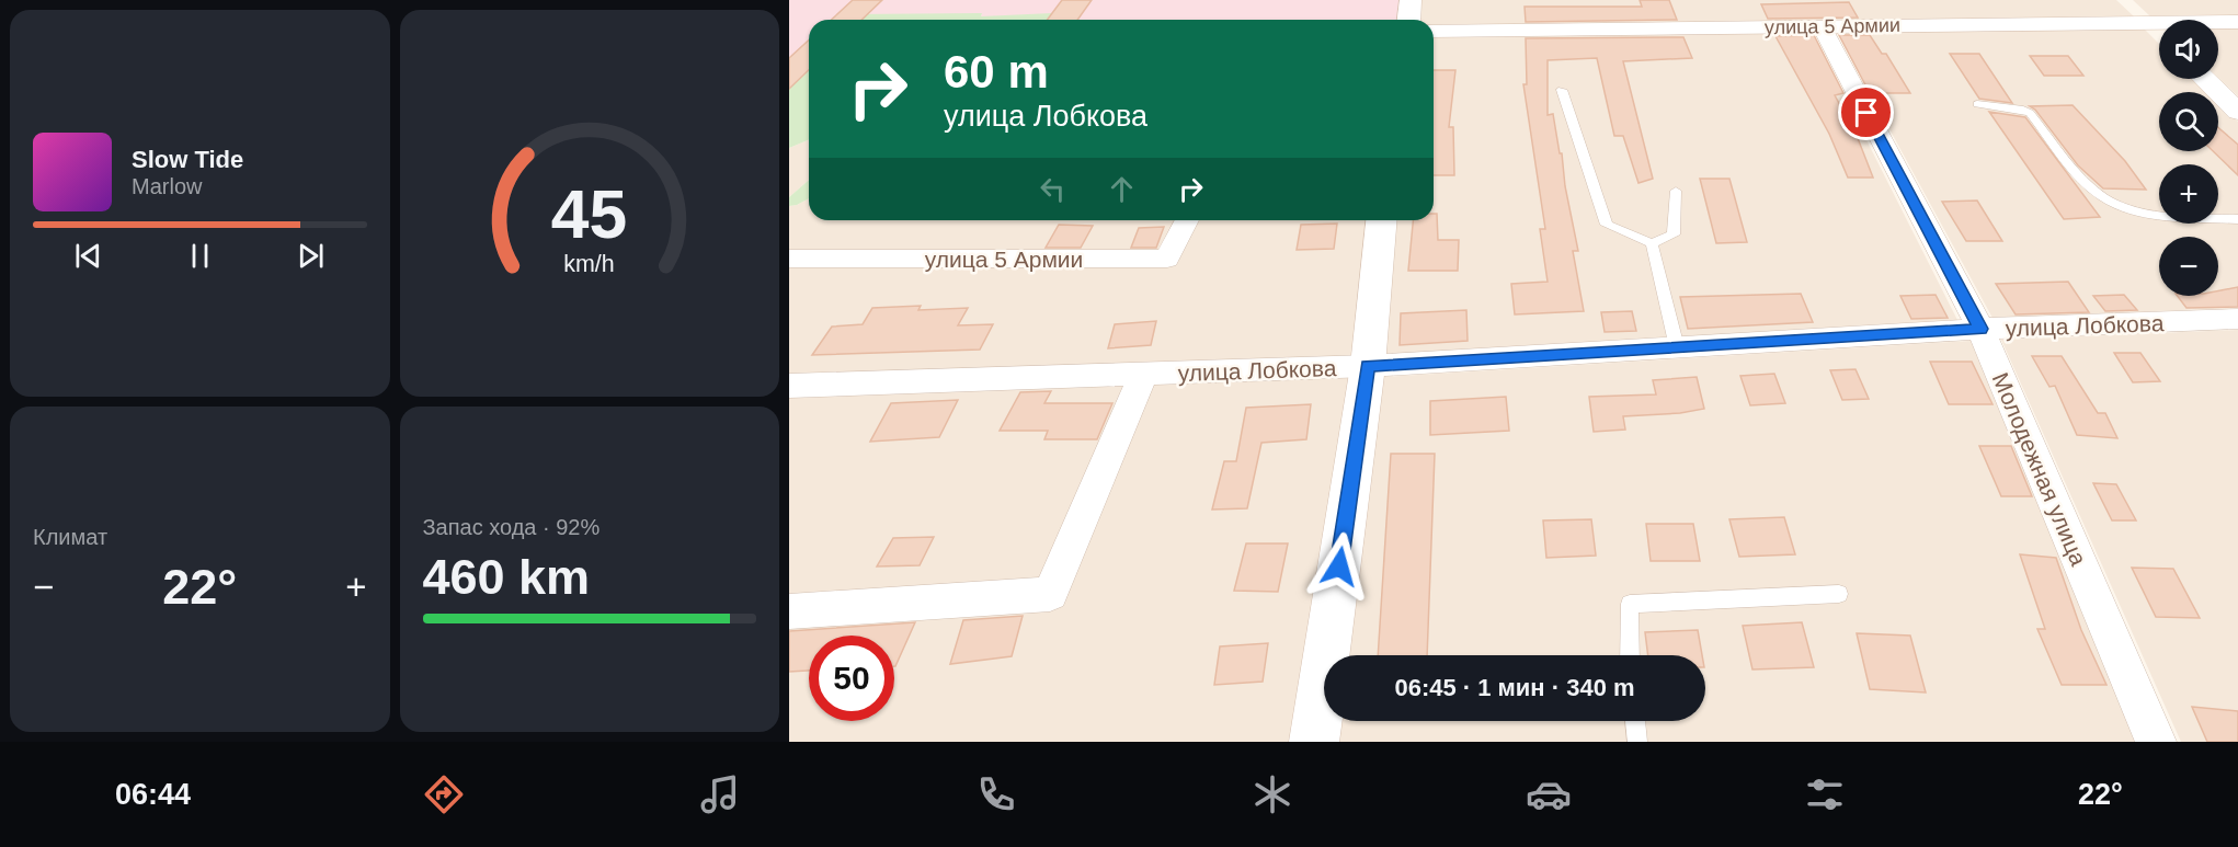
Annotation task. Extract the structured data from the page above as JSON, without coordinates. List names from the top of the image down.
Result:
{
  "streets": {
    "main road": ["улица 5 Армии"],
    "street": ["улица Лобкова", "Молодежная улица"]
  },
  "crossings": [
    ["улица 5 Армии", "Молодежная улица"],
    ["улица Лобкова", "Молодежная улица"]
  ],
  "page": {
    "map_buttons": ["+", "−"],
    "turn": ["60 m", "улица Лобкова"],
    "song": ["Slow Tide", "Marlow"],
    "tile": [
      "Климат",
      ["Запас хода · 92%", "460 km"]
    ],
    "heat": ["−", "22°", "+"],
    "limit": "50",
    "trip": "06:45 · 1 мин · 340 m",
    "tabs": ["06:44", "22°"],
    "gauge": ["45", "km/h"]
  }
}
